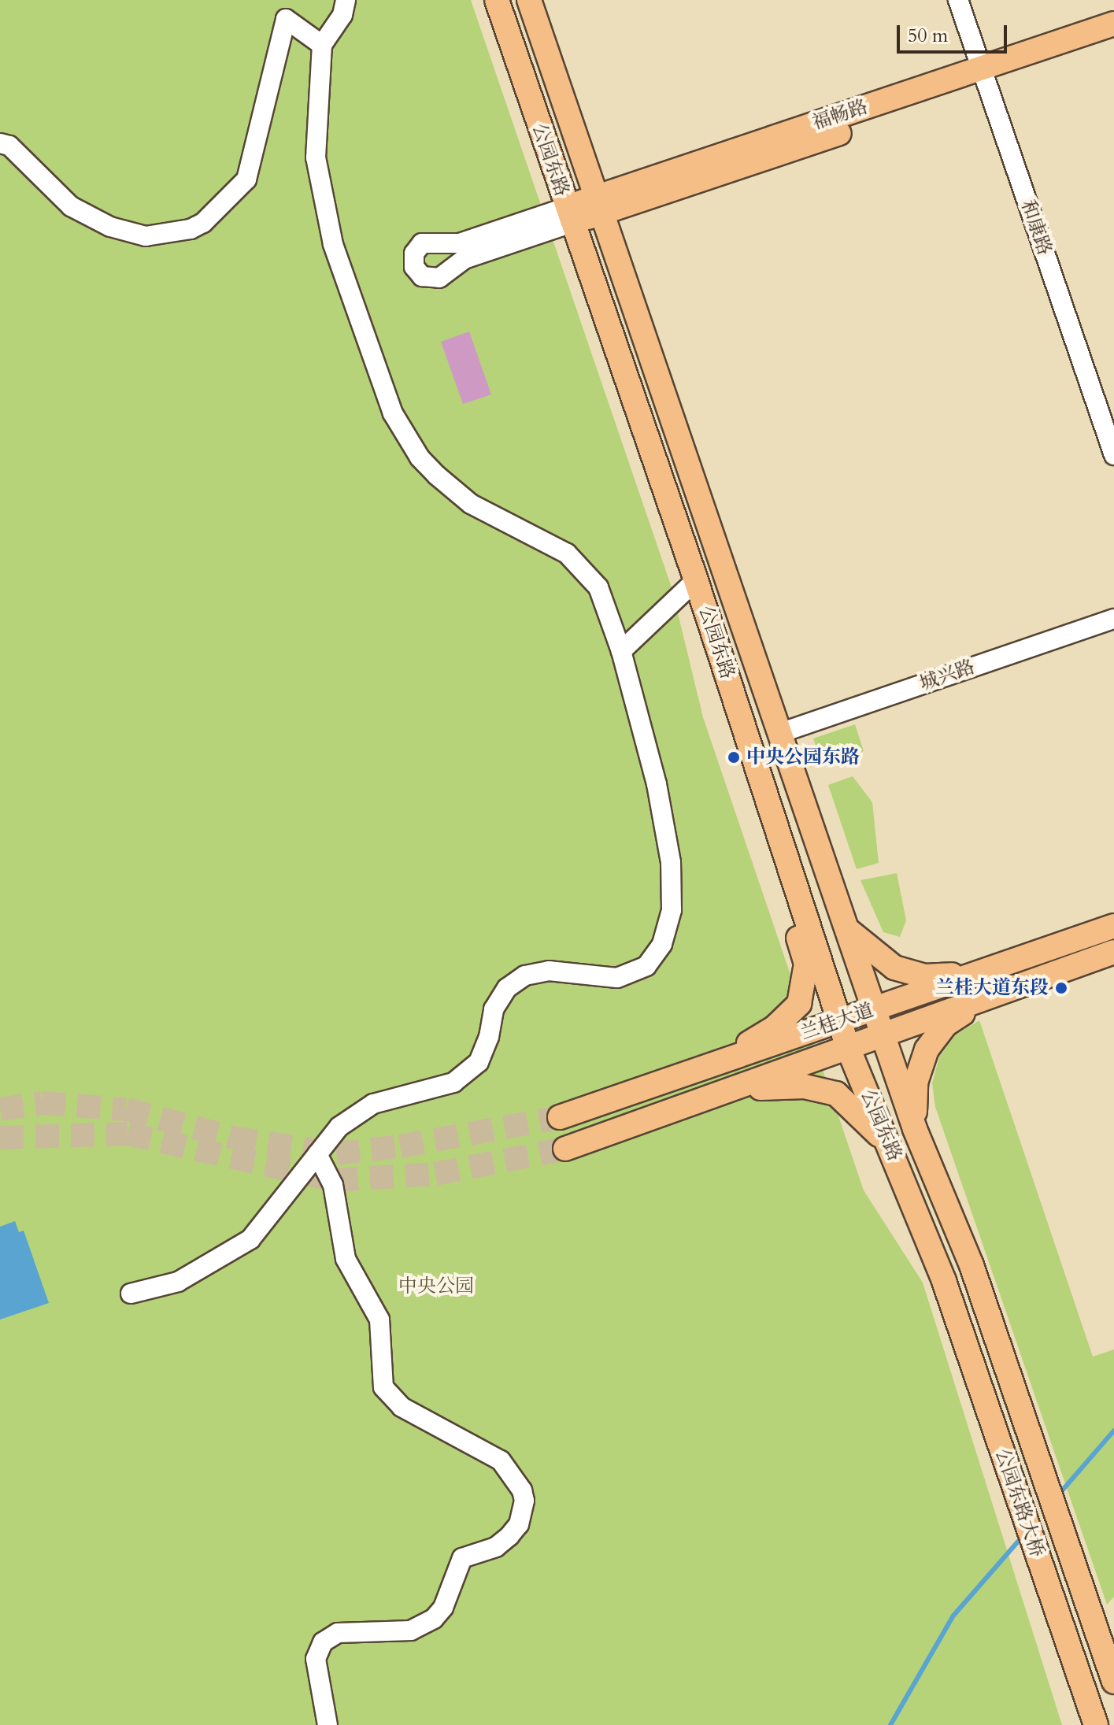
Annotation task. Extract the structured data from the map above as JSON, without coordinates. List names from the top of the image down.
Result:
{
  "streets": {
    "main road": [
      "福畅路",
      "公园东路",
      "兰桂大道",
      "公园东路大桥"
    ],
    "street": ["和康路", "城兴路"]
  },
  "crossings": [
    ["福畅路", "公园东路"],
    ["福畅路", "和康路"],
    ["公园东路", "城兴路"],
    ["公园东路", "兰桂大道"],
    ["公园东路", "公园东路大桥"]
  ],
  "parks": ["中央公园"],
  "places": ["中央公园东路", "兰桂大道东段"],
  "scale_bar": "50 m"
}
